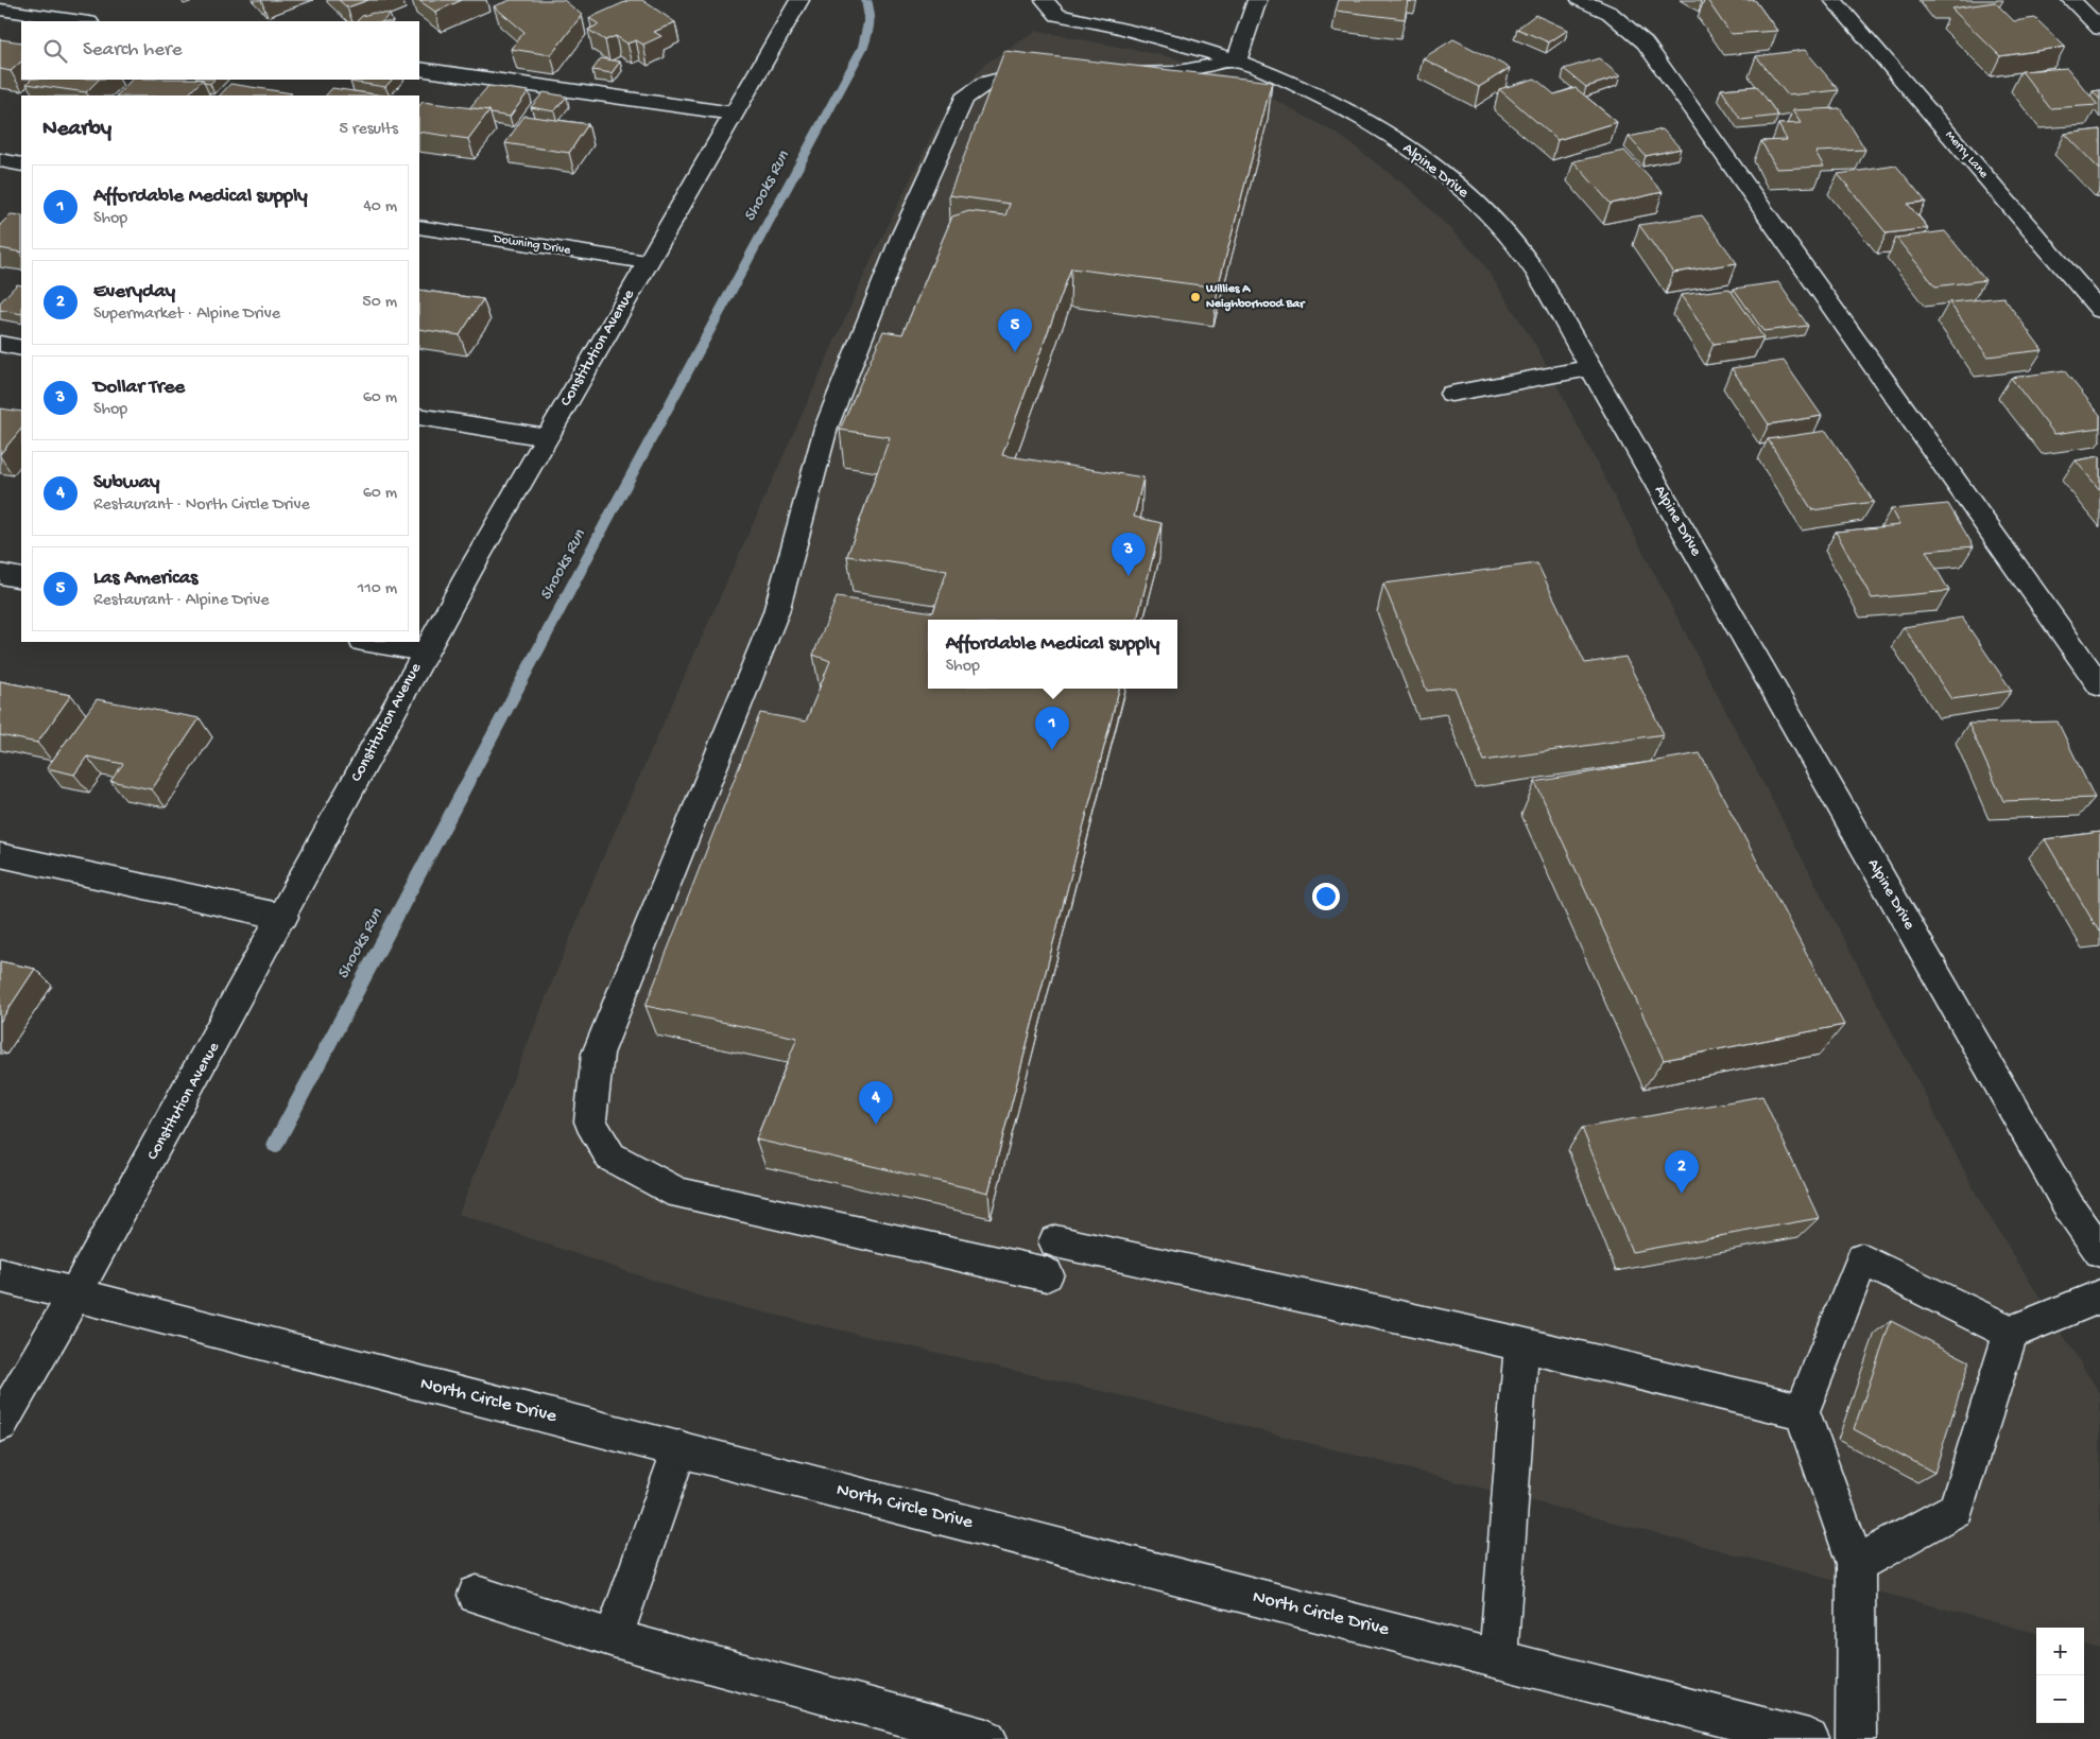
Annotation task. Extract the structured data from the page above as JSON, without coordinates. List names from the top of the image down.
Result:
{
  "streets": {
    "street": [
      "Merry Lane",
      "Alpine Drive",
      "Downing Drive",
      "Constitution Avenue",
      "North Circle Drive"
    ]
  },
  "crossings": [
    ["Downing Drive", "Constitution Avenue"],
    ["Constitution Avenue", "North Circle Drive"]
  ],
  "water": ["Shooks Run"],
  "places": ["Willies A Neighborhood Bar"],
  "page": {
    "search": "Search here",
    "heading": ["Nearby", "5 results"],
    "list": [
      {
        "mark": "1",
        "name": "Affordable Medical supply",
        "note": "Shop",
        "value": "40 m"
      },
      {
        "mark": "2",
        "name": "Everyday",
        "note": "Supermarket · Alpine Drive",
        "value": "50 m"
      },
      {
        "mark": "3",
        "name": "Dollar Tree",
        "note": "Shop",
        "value": "60 m"
      },
      {
        "mark": "4",
        "name": "Subway",
        "note": "Restaurant · North Circle Drive",
        "value": "60 m"
      },
      {
        "mark": "5",
        "name": "Las Americas",
        "note": "Restaurant · Alpine Drive",
        "value": "110 m"
      }
    ],
    "pins": [
      "5",
      "3",
      "1",
      "4",
      "2"
    ],
    "popup": ["Affordable Medical supply", "Shop"],
    "map_buttons": ["+", "−"]
  }
}
